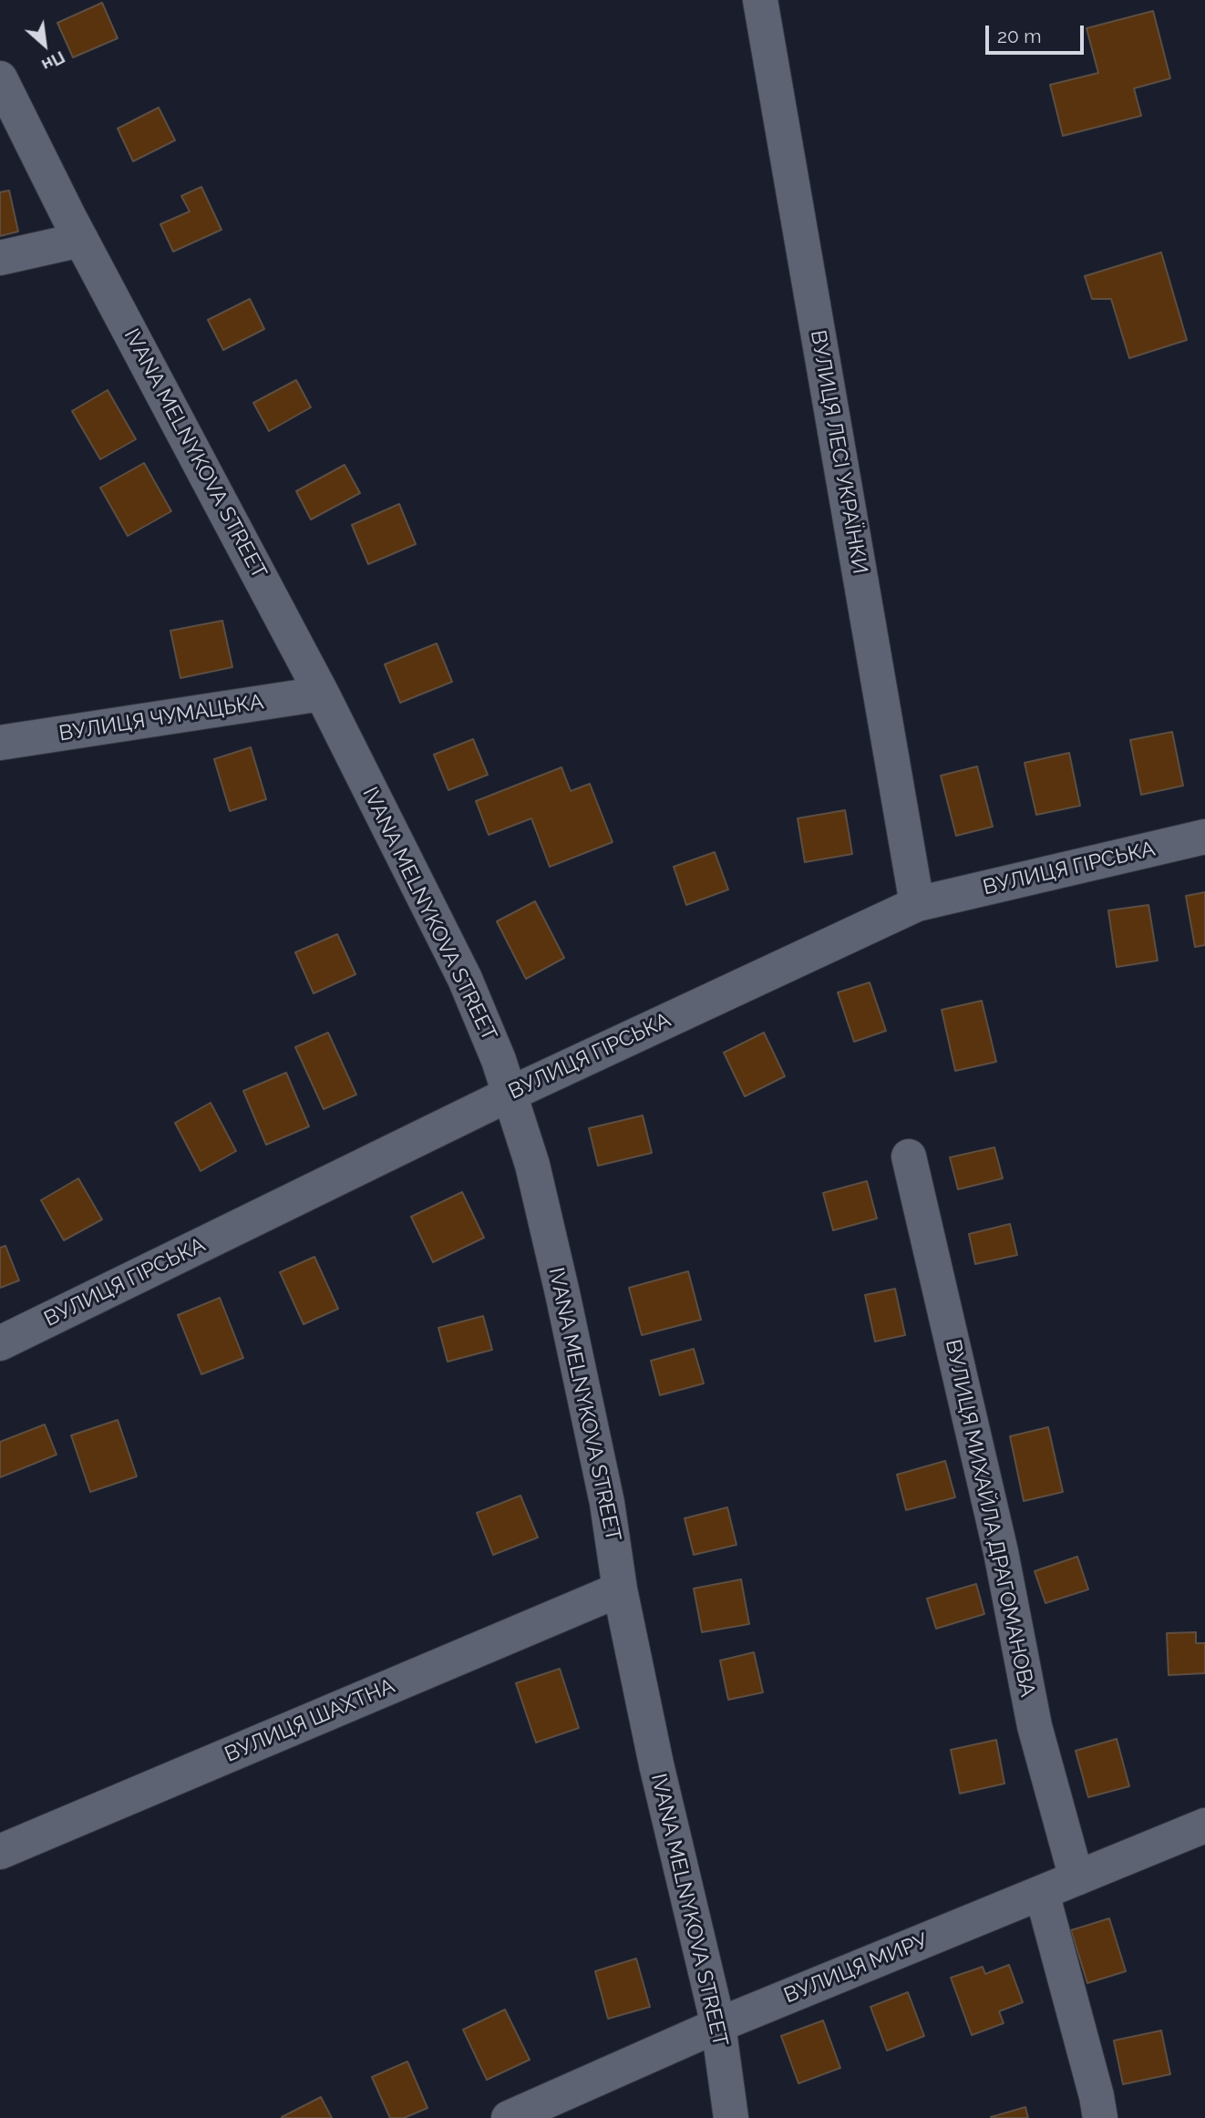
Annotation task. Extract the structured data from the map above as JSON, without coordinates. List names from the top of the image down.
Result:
{
  "streets": {
    "street": [
      "ВУЛИЦЯ ЛЕСІ УКРАЇНКИ",
      "IVANA MELNYKOVA STREET",
      "ВУЛИЦЯ ЧУМАЦЬКА",
      "ВУЛИЦЯ ГІРСЬКА",
      "ВУЛИЦЯ МИХАЙЛА ДРАГОМАНОВА",
      "ВУЛИЦЯ ШАХТНА",
      "ВУЛИЦЯ МИРУ"
    ]
  },
  "crossings": [
    ["ВУЛИЦЯ ЛЕСІ УКРАЇНКИ", "ВУЛИЦЯ ГІРСЬКА"],
    ["IVANA MELNYKOVA STREET", "ВУЛИЦЯ ЧУМАЦЬКА"],
    ["IVANA MELNYKOVA STREET", "ВУЛИЦЯ ГІРСЬКА"],
    ["IVANA MELNYKOVA STREET", "ВУЛИЦЯ ШАХТНА"],
    ["IVANA MELNYKOVA STREET", "ВУЛИЦЯ МИРУ"],
    ["ВУЛИЦЯ МИХАЙЛА ДРАГОМАНОВА", "ВУЛИЦЯ МИРУ"]
  ],
  "scale_bar": "20 m",
  "north": "bottom right"
}
